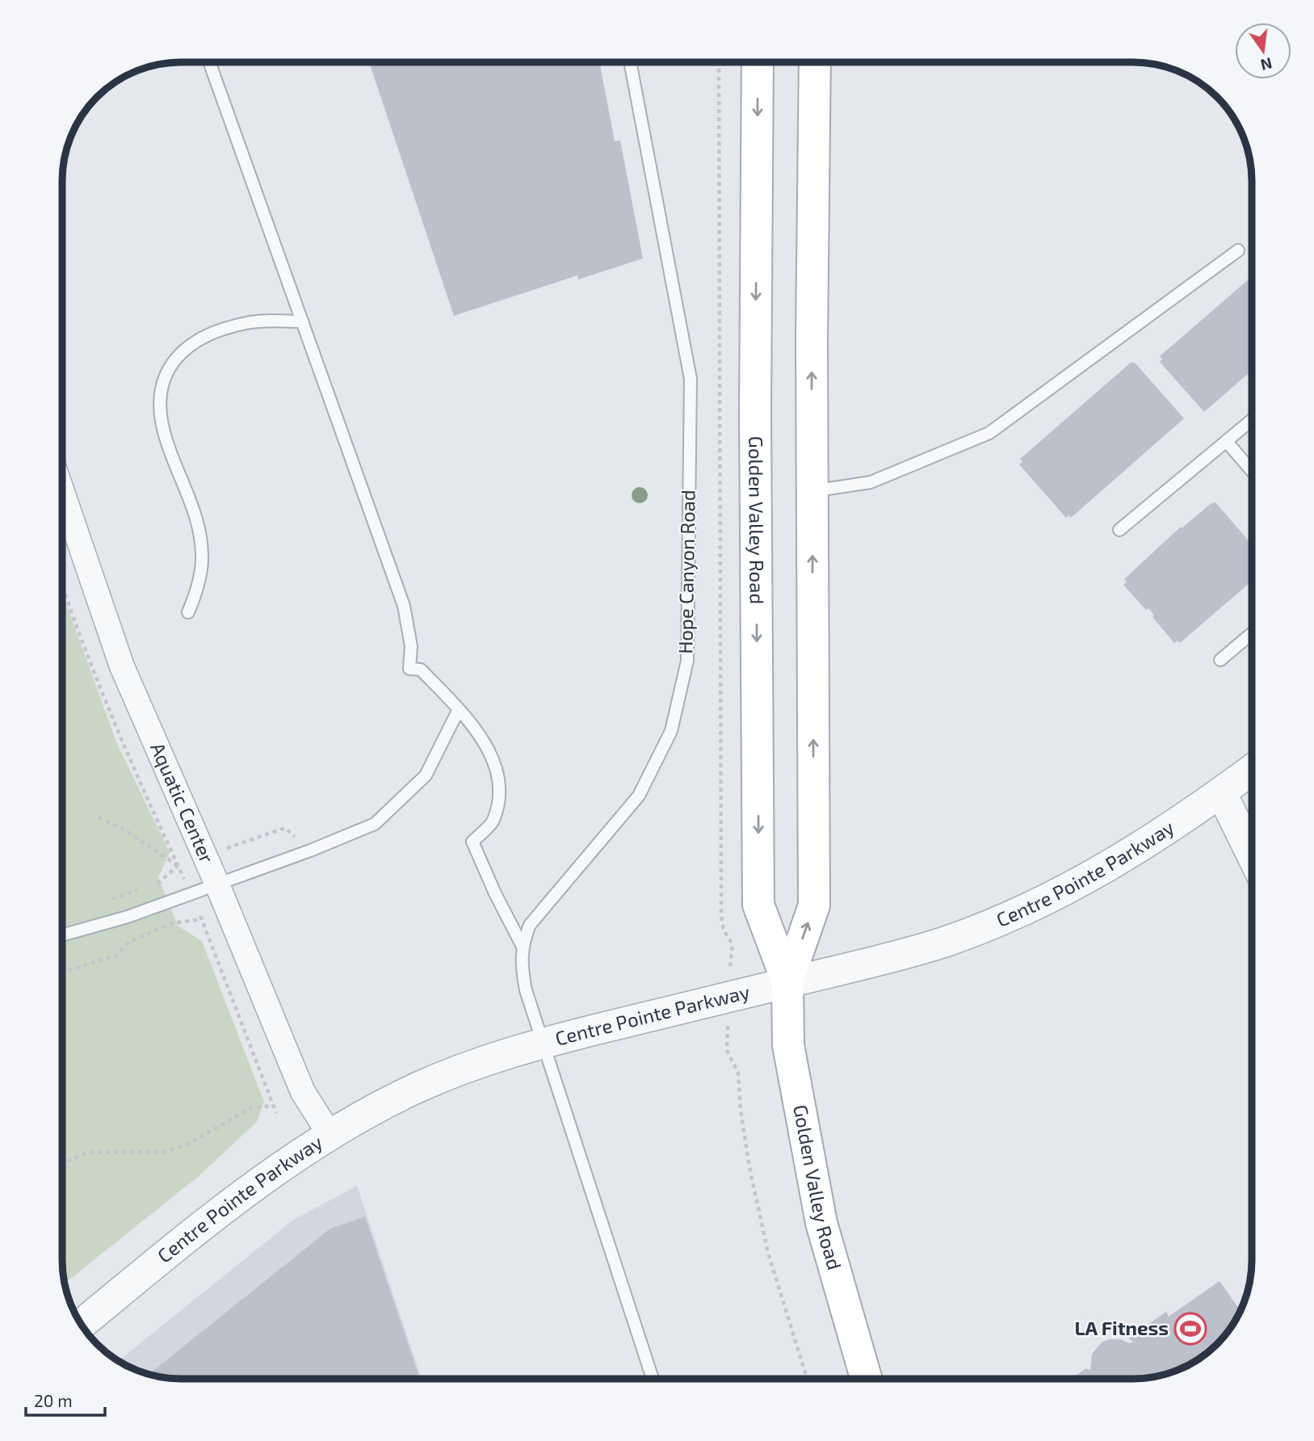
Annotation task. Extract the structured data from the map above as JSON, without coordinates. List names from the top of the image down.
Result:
{
  "streets": {
    "main road": ["Golden Valley Road"],
    "street": ["Aquatic Center", "Centre Pointe Parkway"],
    "lane": ["Hope Canyon Road"]
  },
  "crossings": [
    ["Golden Valley Road", "Centre Pointe Parkway"],
    ["Hope Canyon Road", "Centre Pointe Parkway"],
    ["Aquatic Center", "Centre Pointe Parkway"]
  ],
  "places": {
    "sports": ["LA Fitness"]
  },
  "scale_bar": "20 m",
  "north": "bottom"
}
